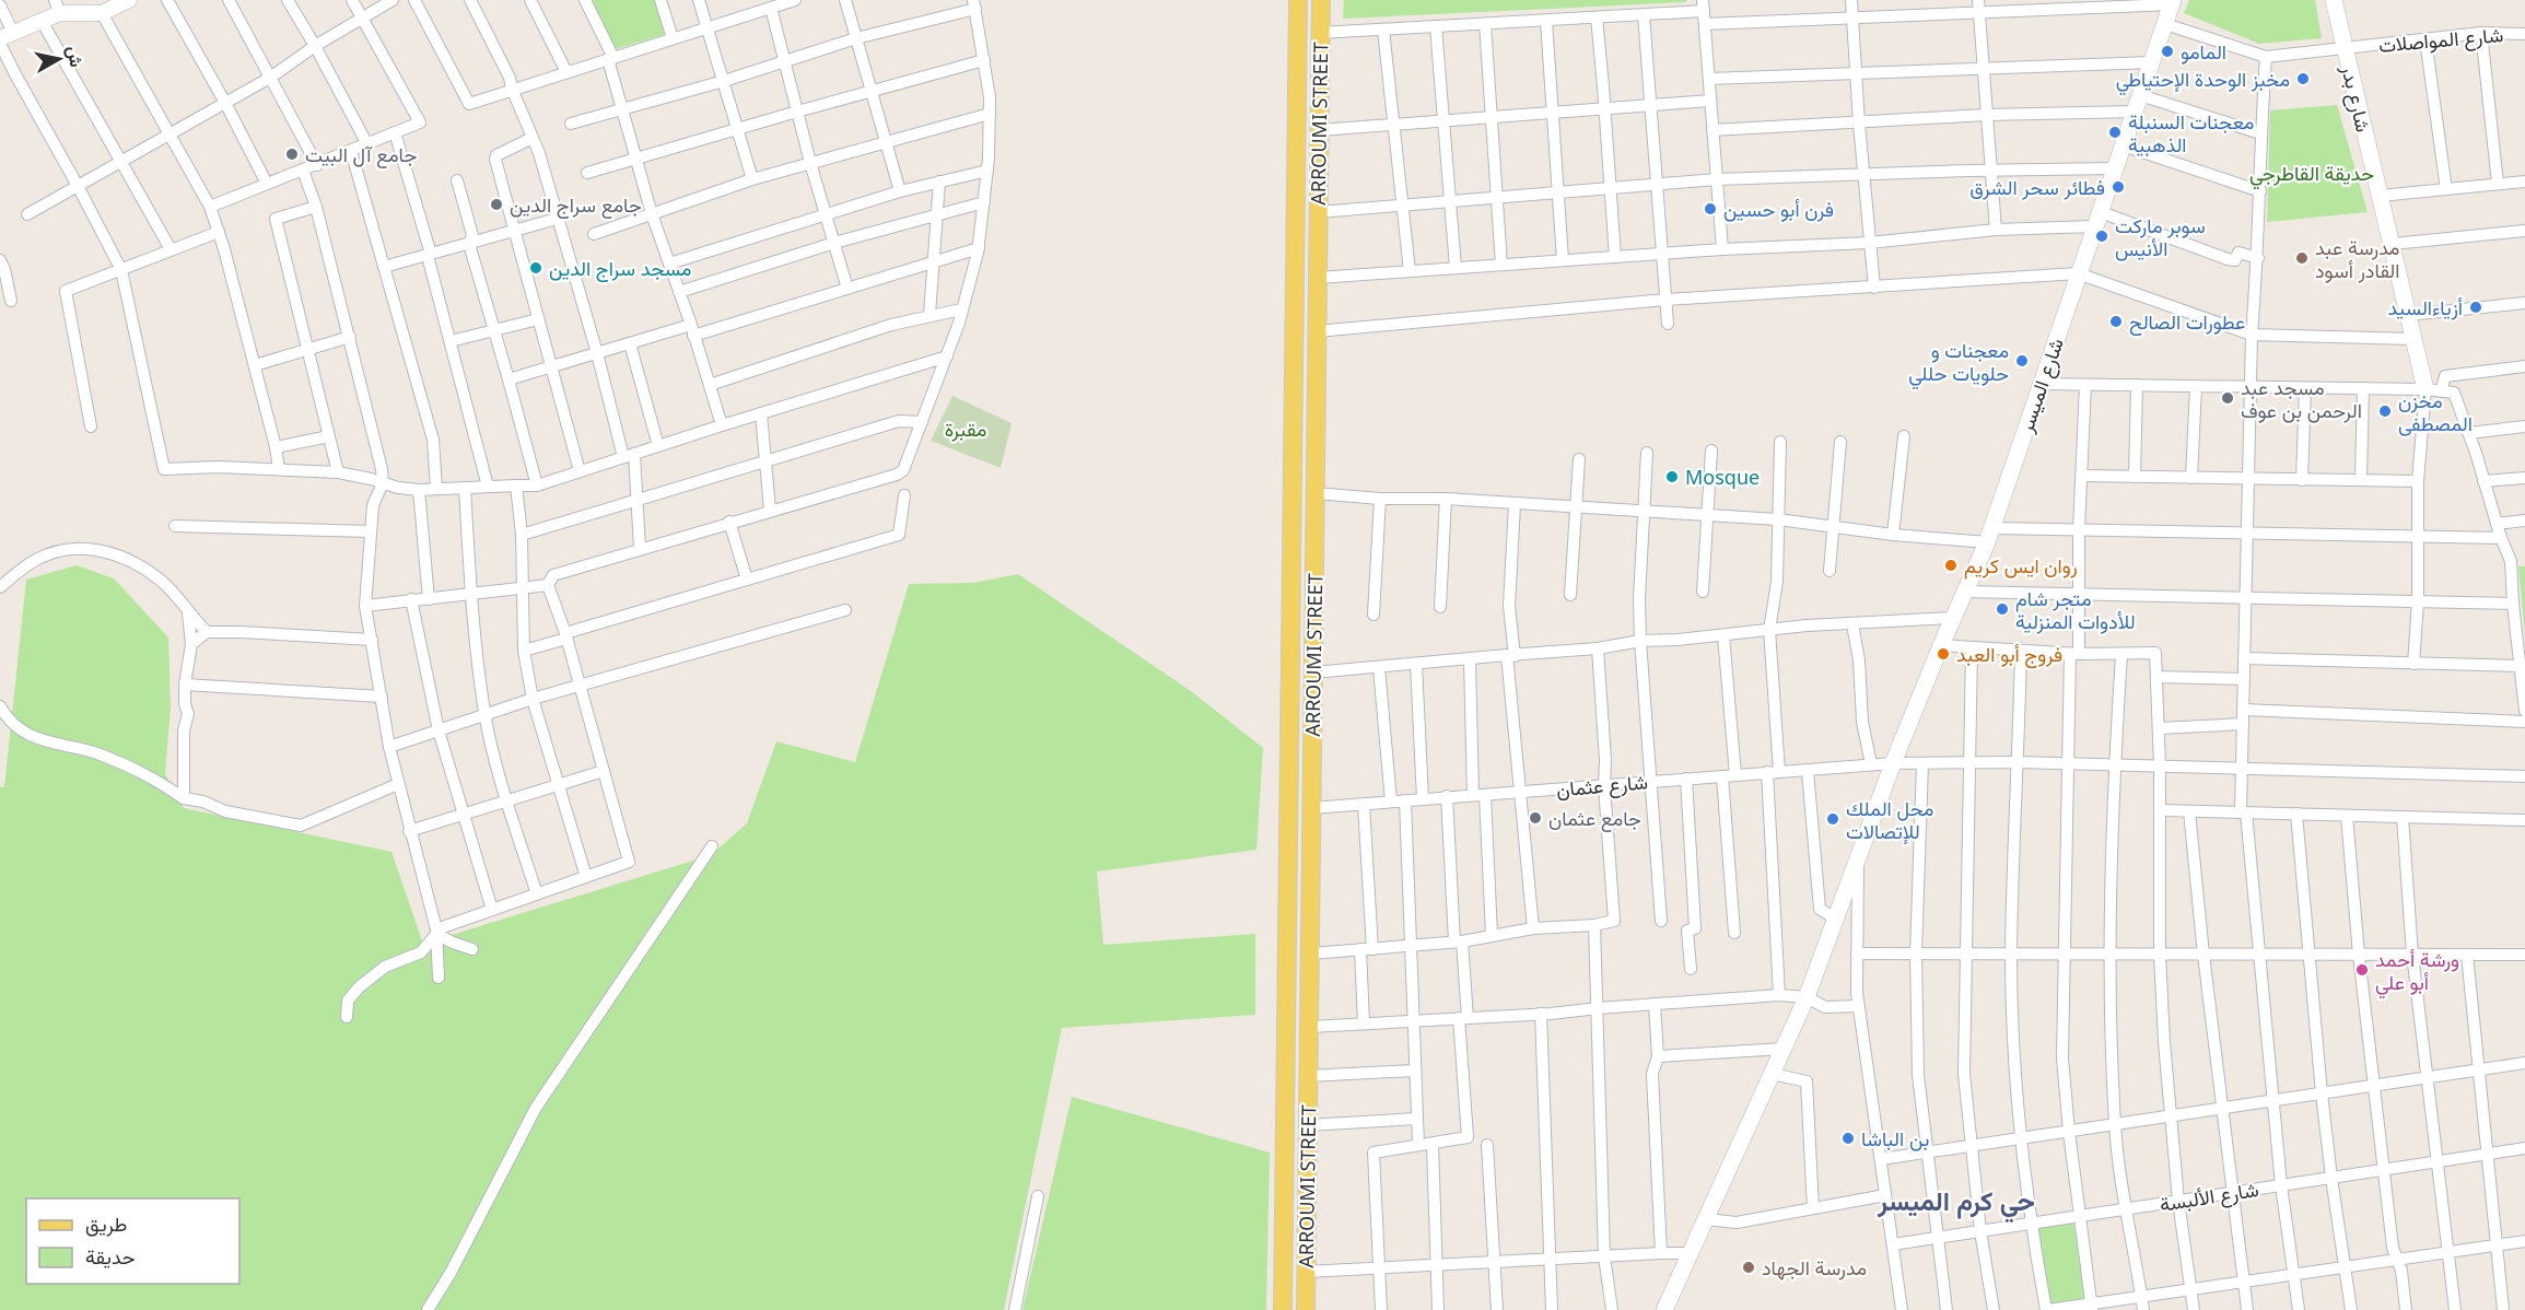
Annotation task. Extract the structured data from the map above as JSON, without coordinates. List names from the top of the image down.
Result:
{
  "streets": {
    "main road": ["شارع بدر", "ARROUMI STREET", "شارع الميسر"],
    "street": ["شارع المواصلات", "شارع عثمان", "شارع الألبسة"]
  },
  "crossings": [
    ["شارع المواصلات", "شارع بدر"],
    ["شارع المواصلات", "شارع الميسر"],
    ["ARROUMI STREET", "شارع عثمان"],
    ["شارع الميسر", "شارع عثمان"]
  ],
  "districts": ["حي كرم الميسر"],
  "parks": ["حديقة القاطرجي", "مقبرة"],
  "places": [
    "المامو",
    "مخبز الوحدة الإحتياطي",
    "معجنات السنبلة الذهبية",
    "جامع آل البيت",
    "فطائر سحر الشرق",
    "جامع سراج الدين",
    "فرن أبو حسين",
    "سوبر ماركت الأنيس",
    "مدرسة عبد القادر أسود",
    "مسجد سراج الدين",
    "أزياءالسيد",
    "عطورات الصالح",
    "معجنات و حلويات حللي",
    "مسجد عبد الرحمن بن عوف",
    "مخزن المصطفى",
    "Mosque",
    "روان ايس كريم",
    "متجر شام للأدوات المنزلية",
    "فروج أبو العبد",
    "جامع عثمان",
    "محل الملك للإتصالات",
    "ورشة أحمد أبو علي",
    "بن الباشا",
    "مدرسة الجهاد"
  ],
  "legend": ["طريق", "حديقة"],
  "north": "right"
}
